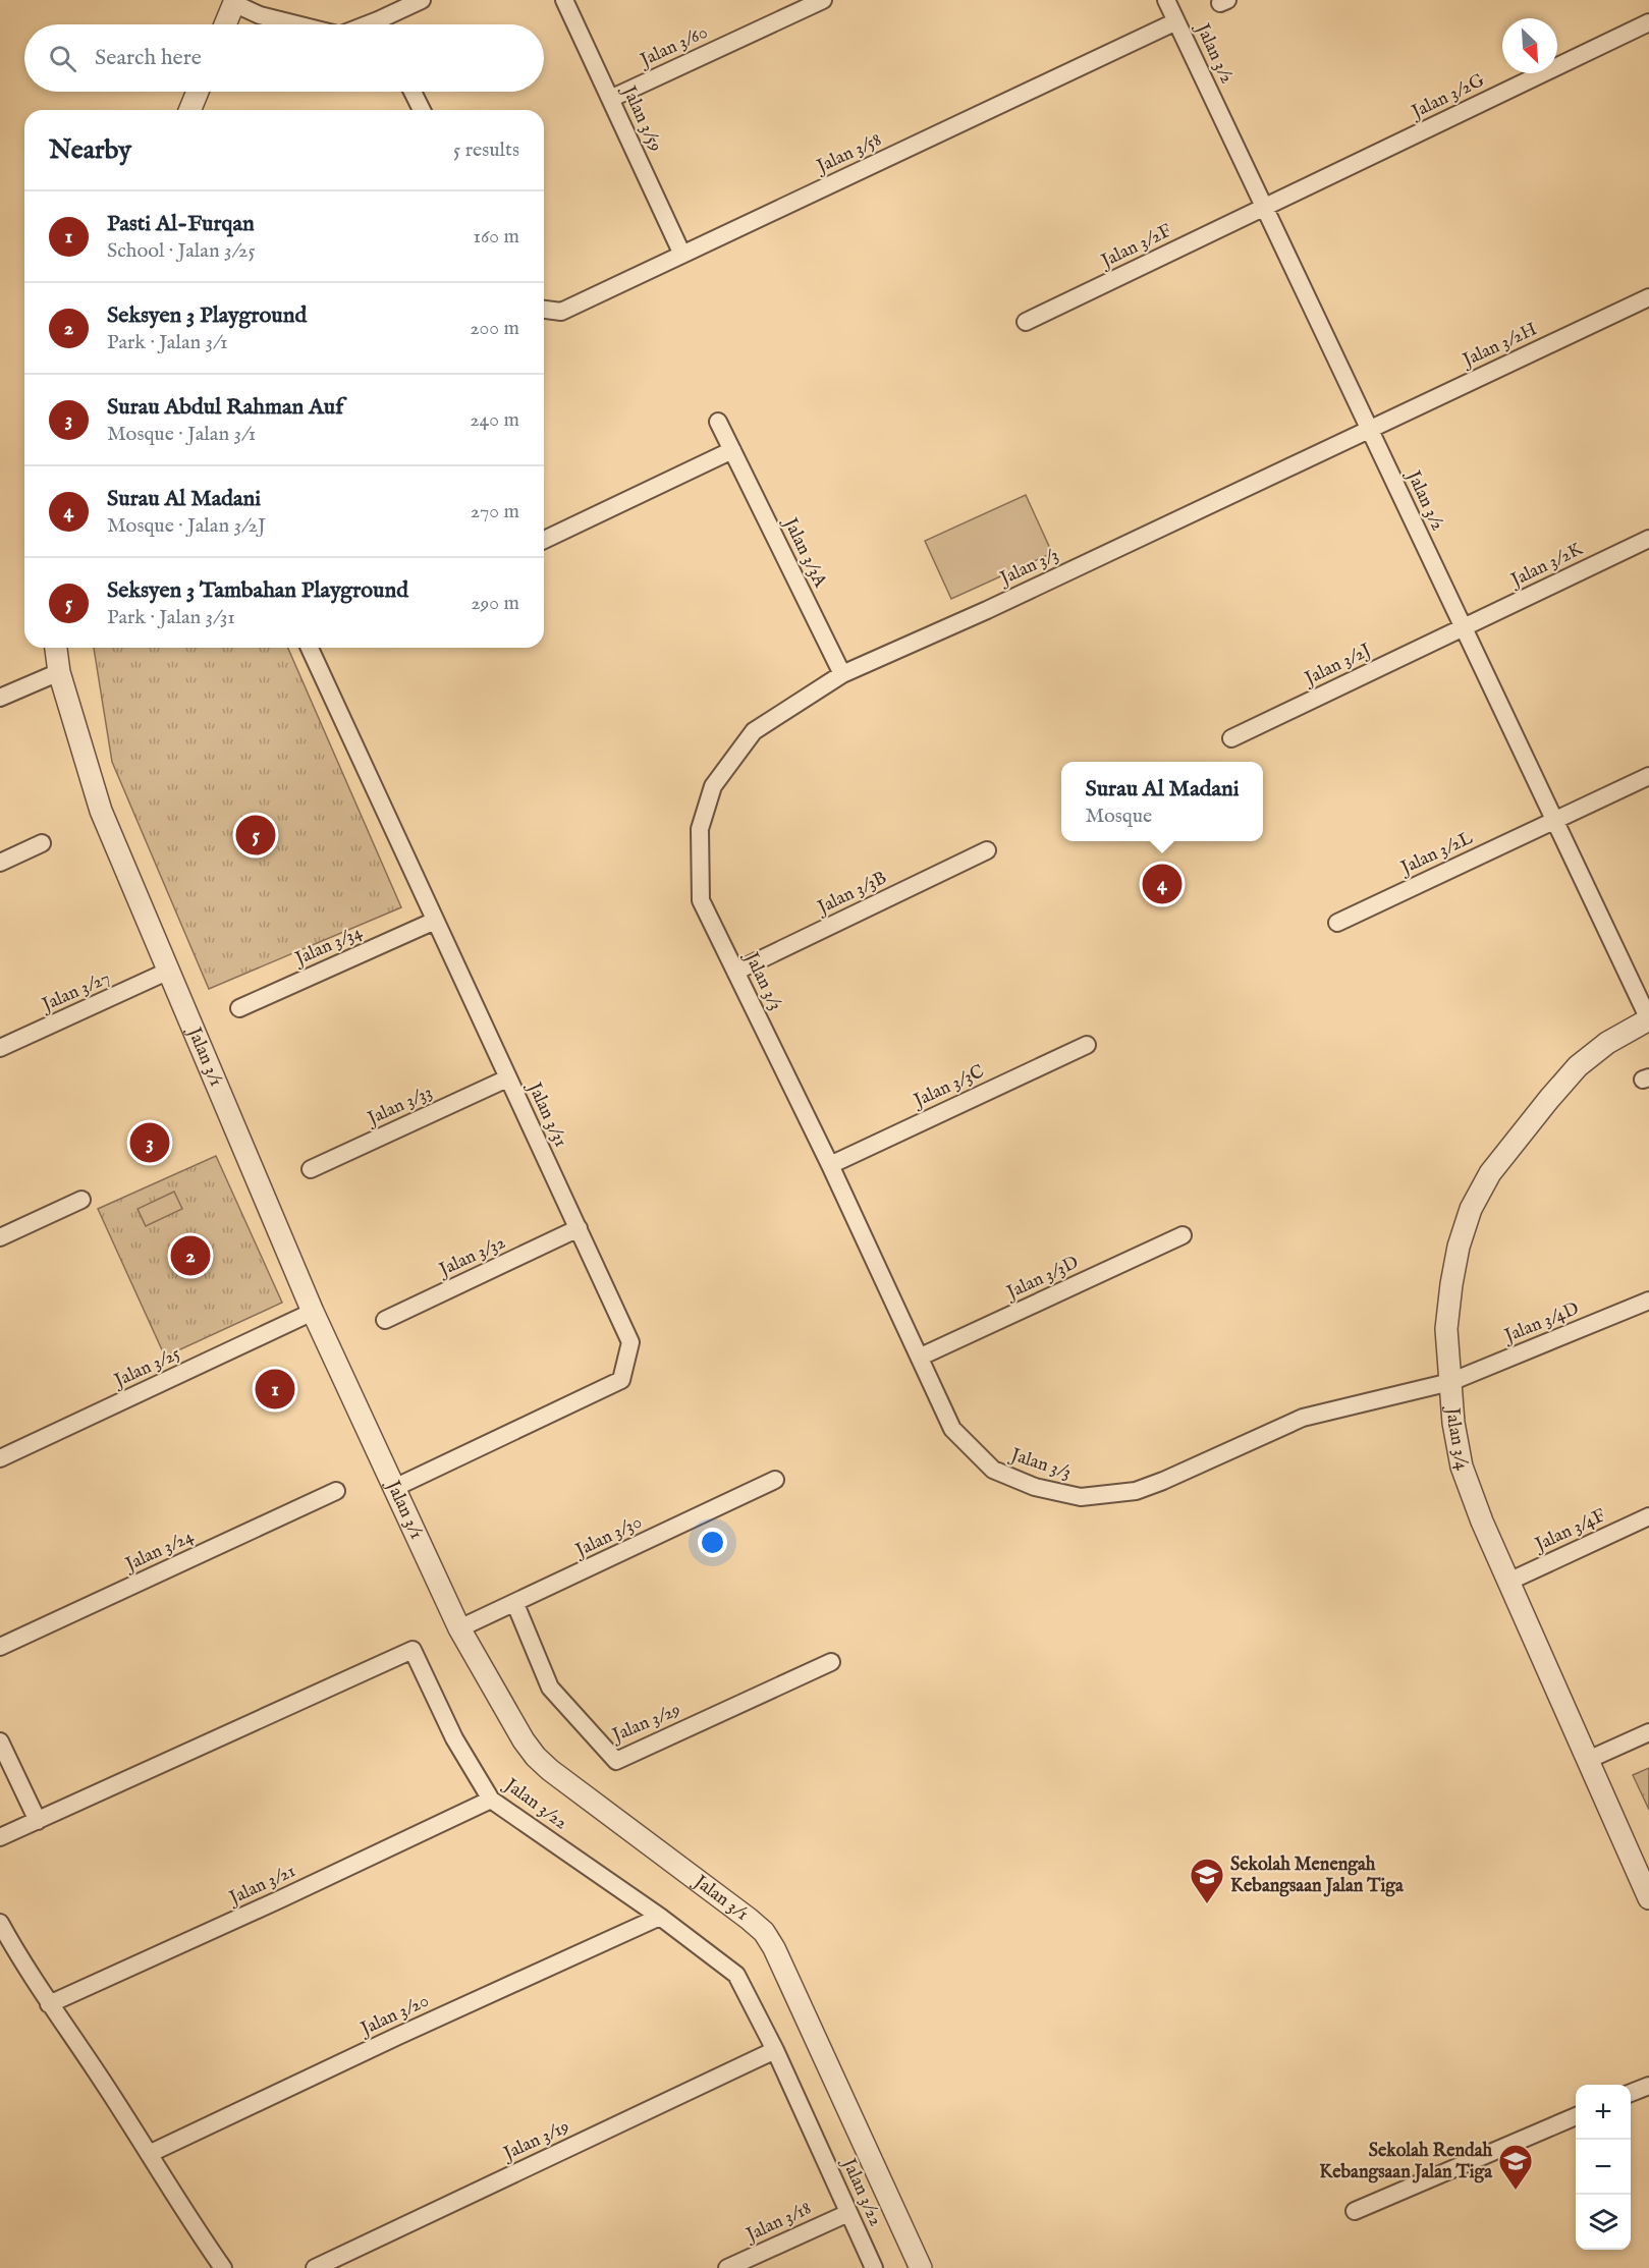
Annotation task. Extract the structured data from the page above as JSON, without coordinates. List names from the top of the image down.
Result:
{
  "streets": {
    "street": [
      "Jalan 3/60",
      "Jalan 3/2",
      "Jalan 3/2G",
      "Jalan 3/59",
      "Jalan 3/58",
      "Jalan 3/2F",
      "Jalan 3/2H",
      "Jalan 3/3A",
      "Jalan 3/2K",
      "Jalan 3/3",
      "Jalan 3/2J",
      "Jalan 3/2L",
      "Jalan 3/3B",
      "Jalan 3/34",
      "Jalan 3/27",
      "Jalan 3/1",
      "Jalan 3/3C",
      "Jalan 3/33",
      "Jalan 3/31",
      "Jalan 3/32",
      "Jalan 3/3D",
      "Jalan 3/4D",
      "Jalan 3/25",
      "Jalan 3/4",
      "Jalan 3/4F",
      "Jalan 3/30",
      "Jalan 3/24",
      "Jalan 3/29",
      "Jalan 3/22",
      "Jalan 3/21",
      "Jalan 3/20",
      "Jalan 3/19",
      "Jalan 3/18"
    ]
  },
  "crossings": [
    ["Jalan 3/60", "Jalan 3/59"],
    ["Jalan 3/2", "Jalan 3/2G"],
    ["Jalan 3/2", "Jalan 3/58"],
    ["Jalan 3/2", "Jalan 3/2F"],
    ["Jalan 3/2", "Jalan 3/2H"],
    ["Jalan 3/2", "Jalan 3/2K"],
    ["Jalan 3/2", "Jalan 3/3"],
    ["Jalan 3/2", "Jalan 3/2J"],
    ["Jalan 3/2", "Jalan 3/2L"],
    ["Jalan 3/2", "Jalan 3/4"],
    ["Jalan 3/2G", "Jalan 3/2F"],
    ["Jalan 3/59", "Jalan 3/58"],
    ["Jalan 3/2H", "Jalan 3/3"],
    ["Jalan 3/3A", "Jalan 3/3"],
    ["Jalan 3/2K", "Jalan 3/2J"],
    ["Jalan 3/3", "Jalan 3/3B"],
    ["Jalan 3/3", "Jalan 3/3C"],
    ["Jalan 3/3", "Jalan 3/3D"],
    ["Jalan 3/3", "Jalan 3/4D"],
    ["Jalan 3/34", "Jalan 3/31"],
    ["Jalan 3/27", "Jalan 3/1"],
    ["Jalan 3/1", "Jalan 3/31"],
    ["Jalan 3/1", "Jalan 3/25"],
    ["Jalan 3/1", "Jalan 3/30"],
    ["Jalan 3/33", "Jalan 3/31"],
    ["Jalan 3/31", "Jalan 3/32"],
    ["Jalan 3/4D", "Jalan 3/4"],
    ["Jalan 3/4", "Jalan 3/4F"],
    ["Jalan 3/30", "Jalan 3/29"],
    ["Jalan 3/22", "Jalan 3/21"],
    ["Jalan 3/22", "Jalan 3/20"],
    ["Jalan 3/22", "Jalan 3/19"],
    ["Jalan 3/22", "Jalan 3/18"]
  ],
  "places": {
    "school or university": ["Sekolah Menengah Kebangsaan Jalan Tiga", "Sekolah Rendah Kebangsaan Jalan Tiga"]
  },
  "north": "bottom right",
  "page": {
    "search": "Search here",
    "heading": ["Nearby", "5 results"],
    "list": [
      {
        "mark": "1",
        "name": "Pasti Al-Furqan",
        "note": "School · Jalan 3/25",
        "value": "160 m"
      },
      {
        "mark": "2",
        "name": "Seksyen 3 Playground",
        "note": "Park · Jalan 3/1",
        "value": "200 m"
      },
      {
        "mark": "3",
        "name": "Surau Abdul Rahman Auf",
        "note": "Mosque · Jalan 3/1",
        "value": "240 m"
      },
      {
        "mark": "4",
        "name": "Surau Al Madani",
        "note": "Mosque · Jalan 3/2J",
        "value": "270 m"
      },
      {
        "mark": "5",
        "name": "Seksyen 3 Tambahan Playground",
        "note": "Park · Jalan 3/31",
        "value": "290 m"
      }
    ],
    "popup": ["Surau Al Madani", "Mosque"],
    "pins": [
      "5",
      "4",
      "3",
      "2",
      "1"
    ],
    "map_buttons": ["+", "−"]
  }
}
